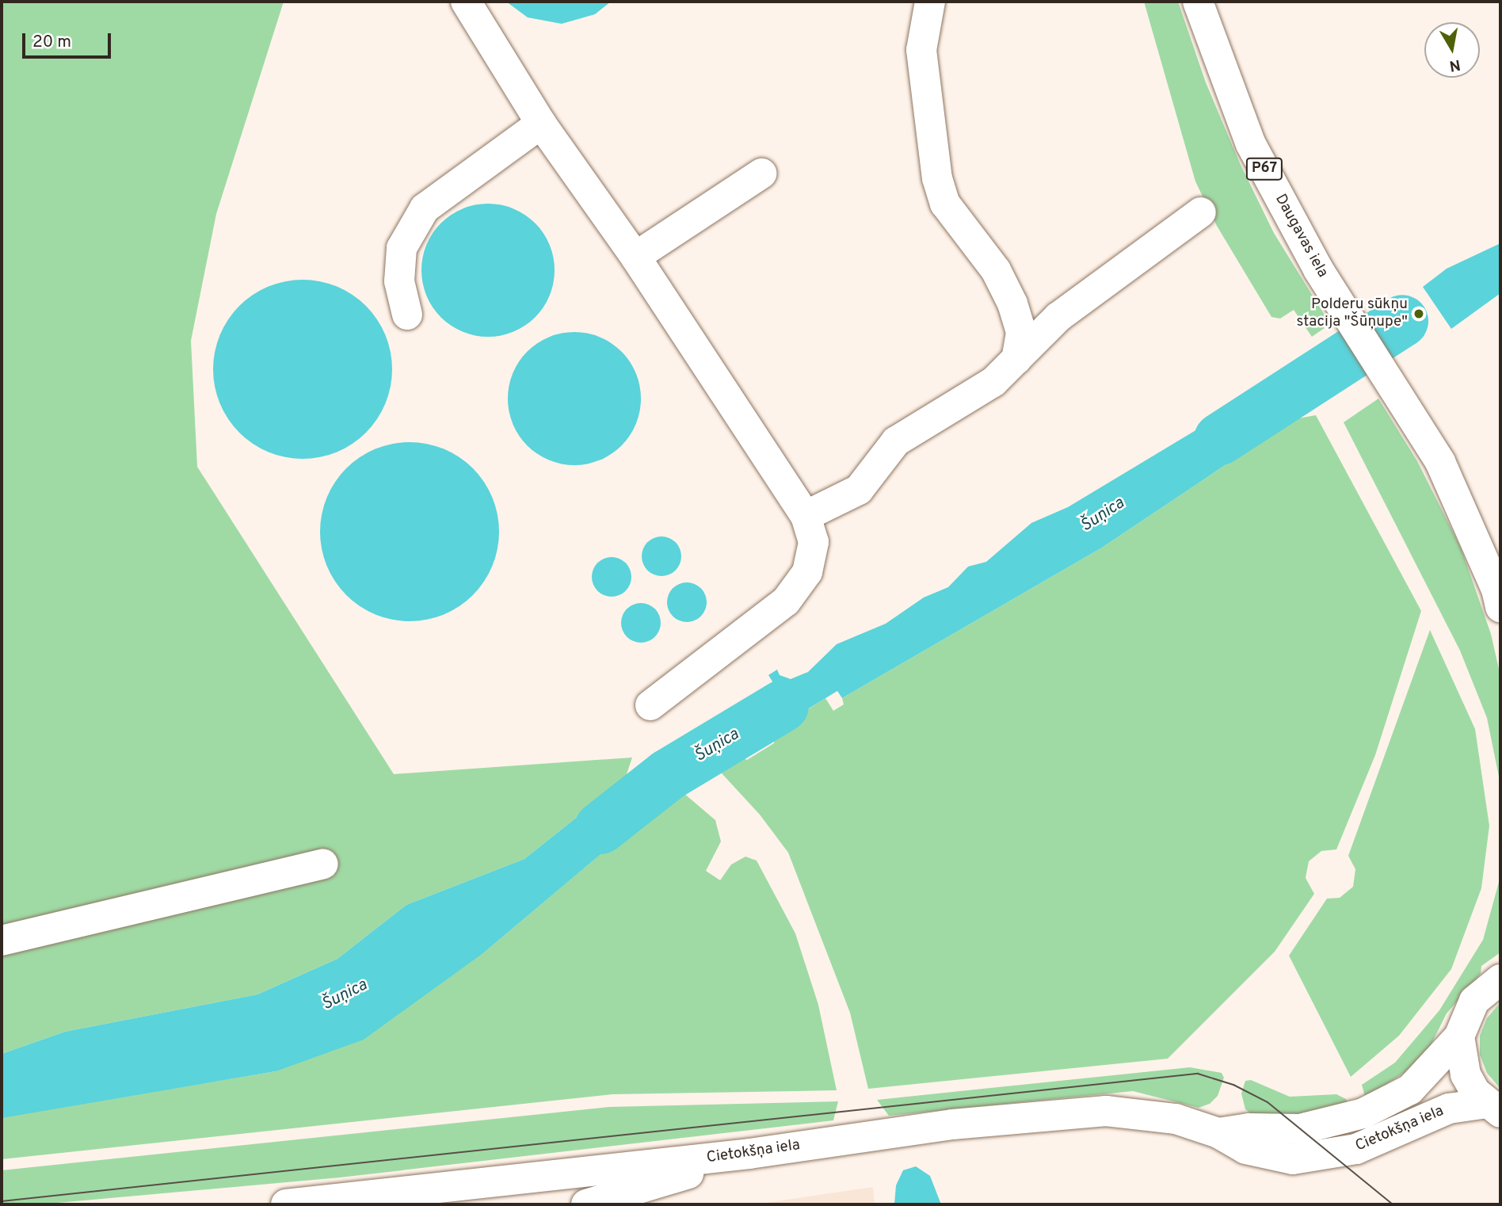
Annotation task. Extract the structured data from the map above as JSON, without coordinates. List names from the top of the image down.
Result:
{
  "streets": {
    "street": ["P67", "Daugavas iela", "Cietokšņa iela"]
  },
  "water": ["Šuņica"],
  "places": ["Polderu sūkņu stacija \"Šūņupe\""],
  "scale_bar": "20 m",
  "north": "bottom"
}
